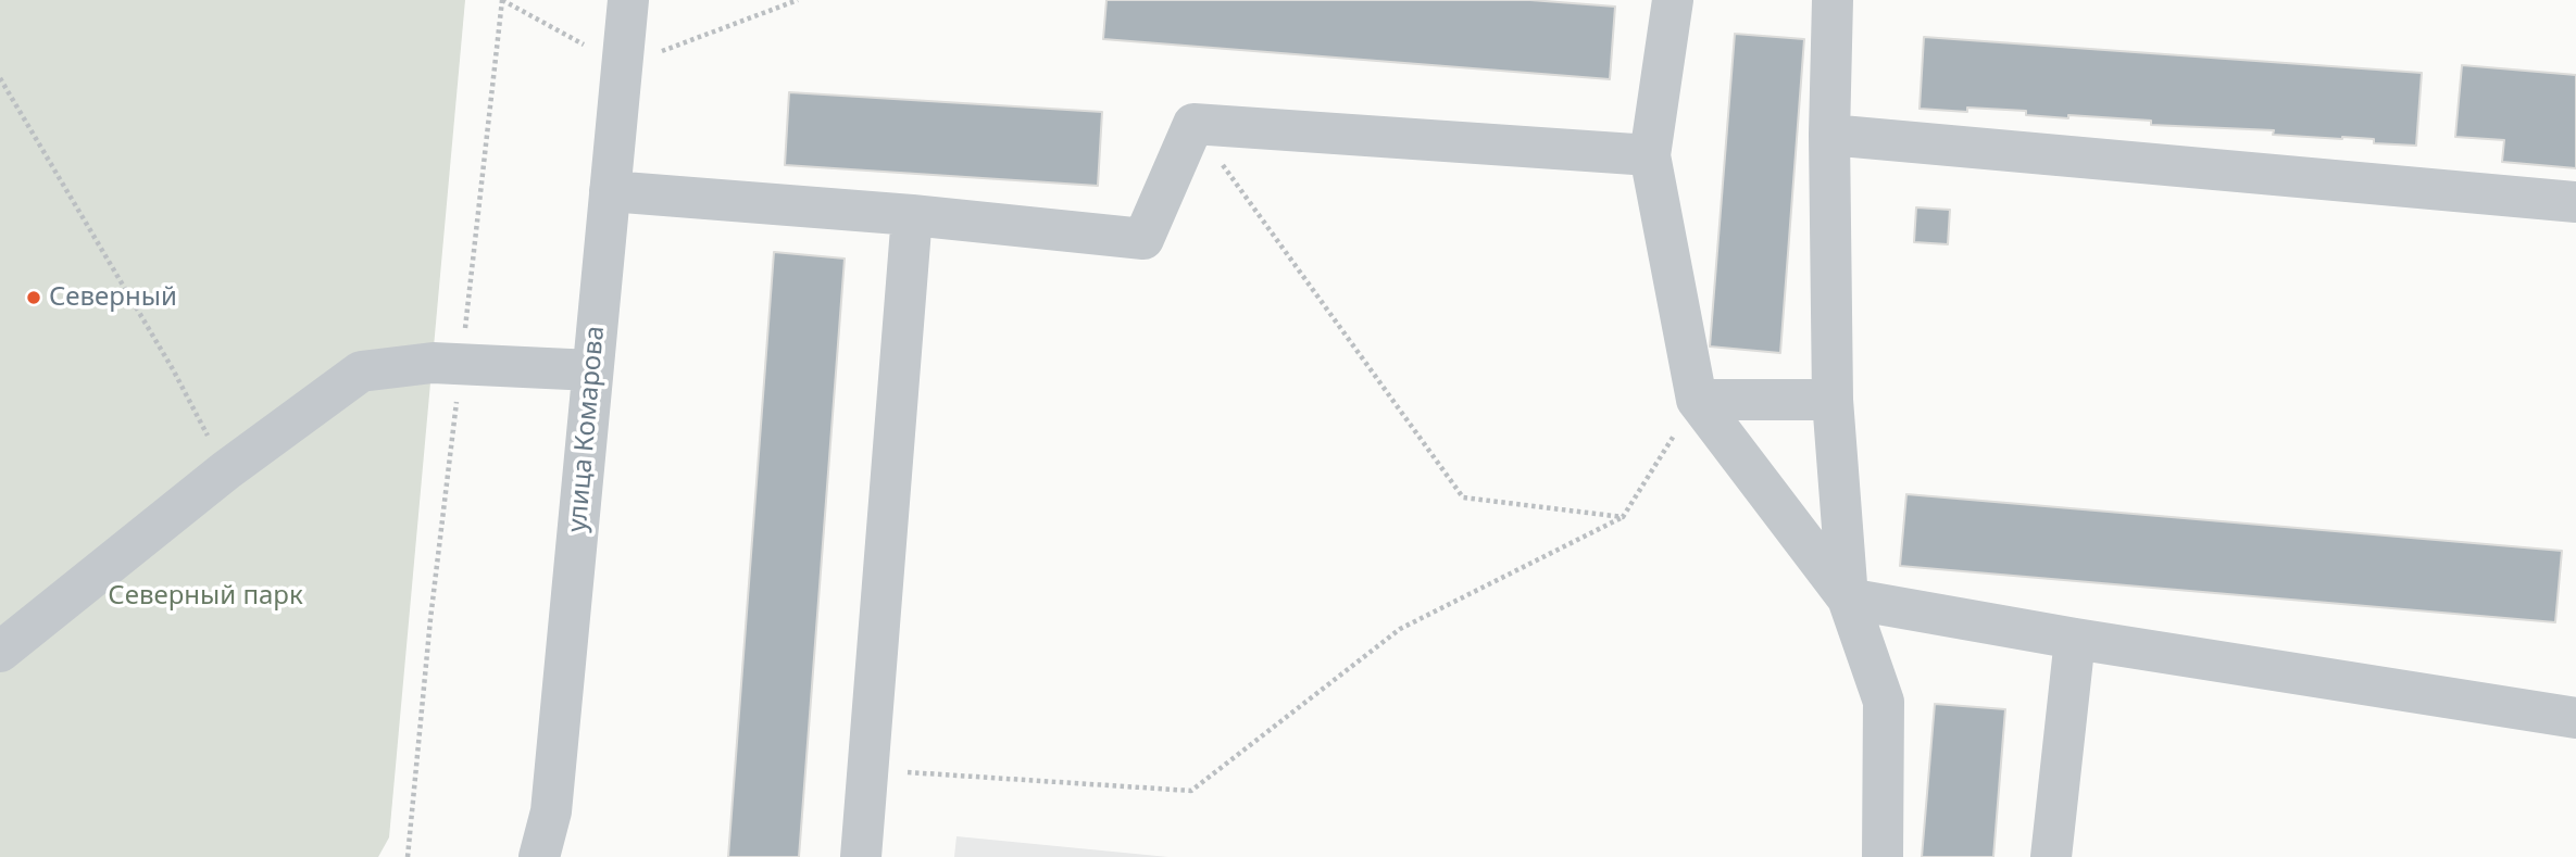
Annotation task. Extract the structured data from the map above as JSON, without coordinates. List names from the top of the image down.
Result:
{
  "streets": {
    "street": ["улица Комарова"]
  },
  "parks": ["Северный парк"],
  "places": ["Северный"]
}
